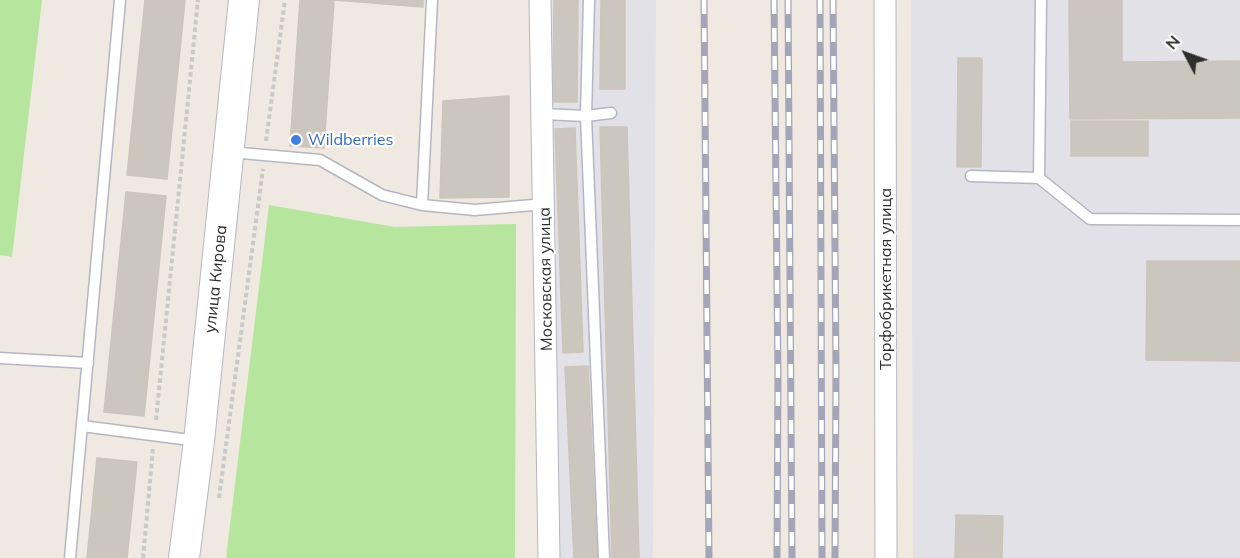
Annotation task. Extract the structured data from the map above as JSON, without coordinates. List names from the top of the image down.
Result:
{
  "streets": {
    "street": ["улица Кирова", "Московская улица", "Торфобрикетная улица"]
  },
  "places": ["Wildberries"],
  "north": "top left"
}
